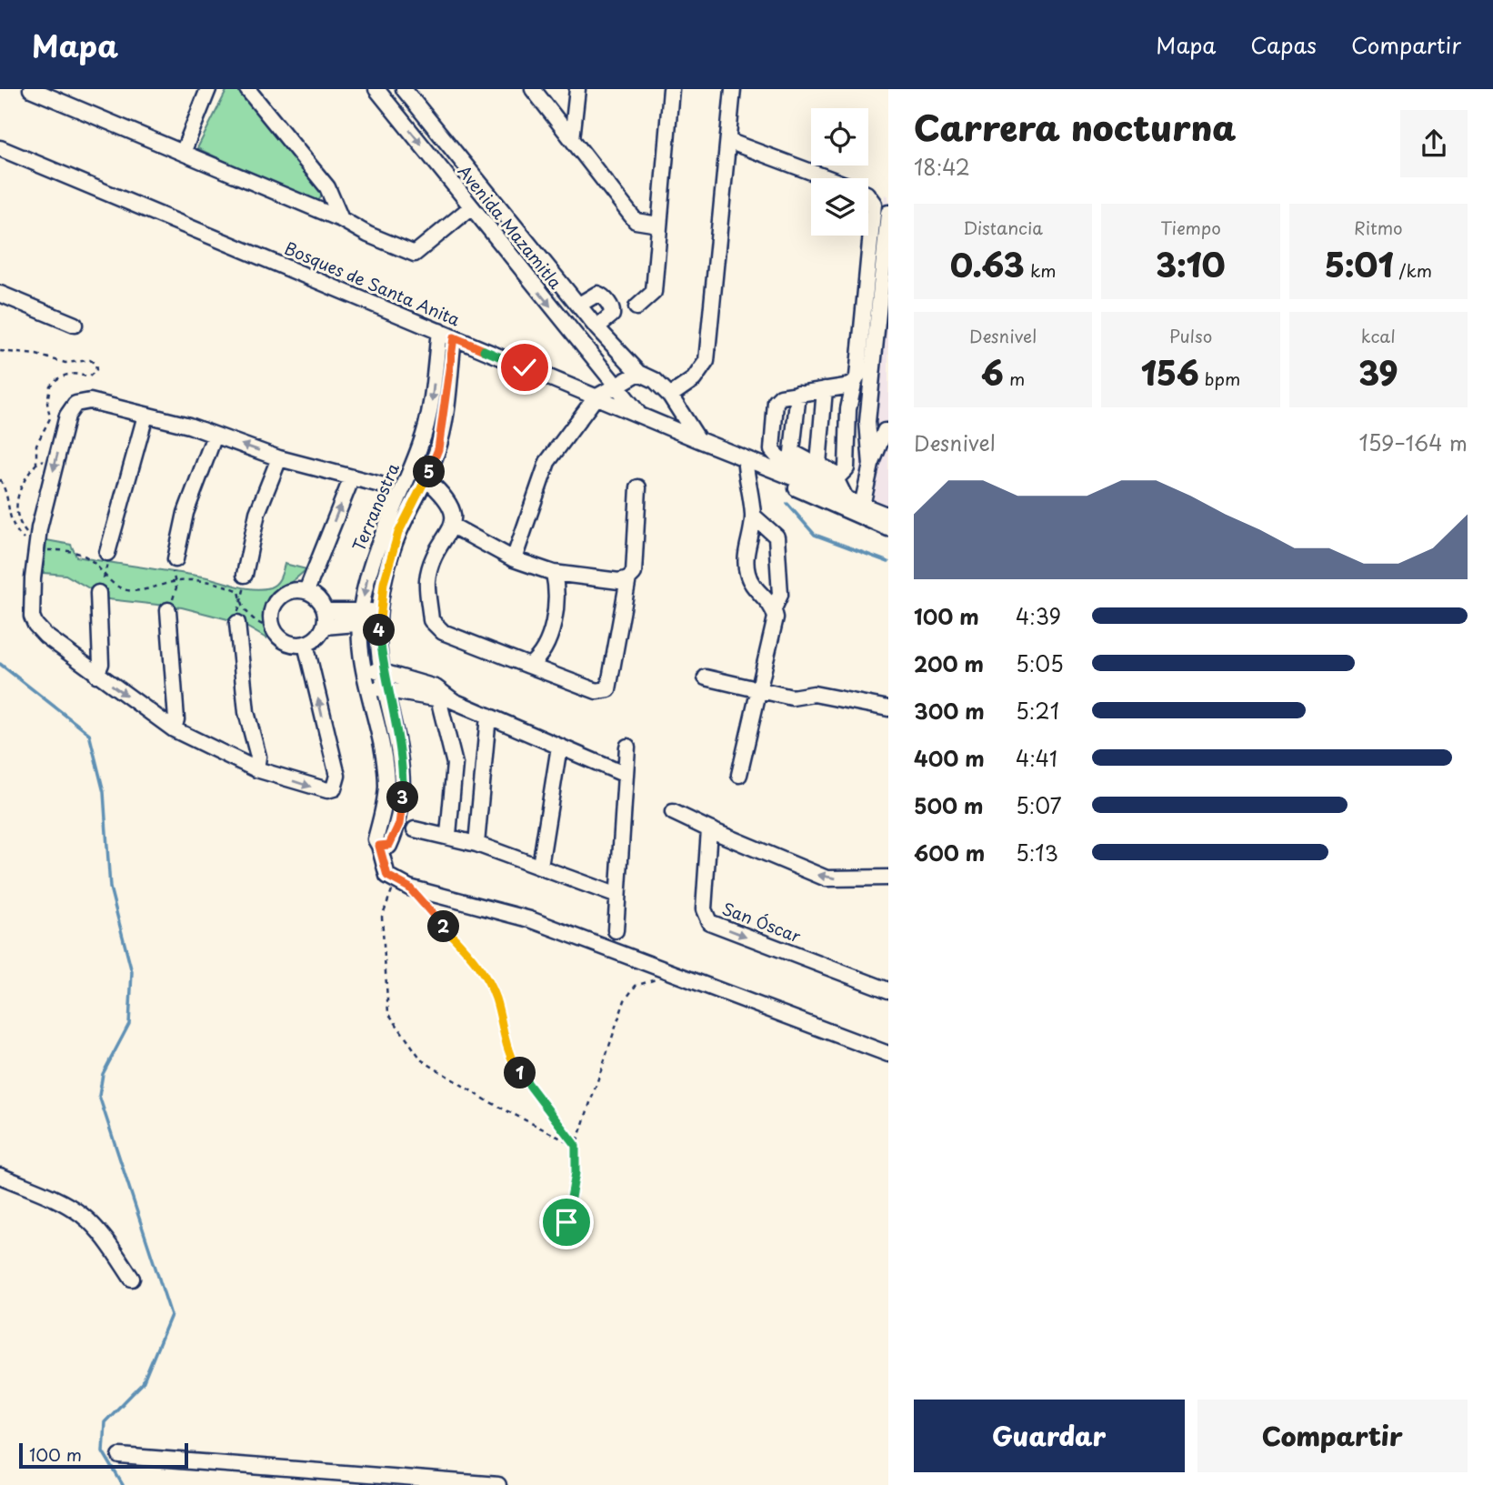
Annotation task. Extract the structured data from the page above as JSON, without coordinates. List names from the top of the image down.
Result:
{
  "streets": {
    "street": [
      "Avenida Mazamitla",
      "Bosques de Santa Anita",
      "Terranostra",
      "San Óscar"
    ]
  },
  "crossings": [
    ["Avenida Mazamitla", "Bosques de Santa Anita"],
    ["Bosques de Santa Anita", "Terranostra"]
  ],
  "scale_bar": "100 m",
  "page": {
    "header": "Mapa",
    "nav": ["Mapa", "Capas", "Compartir"],
    "heading": ["Carrera nocturna", "18:42"],
    "stats": [
      ["Distancia", "0.63 km"],
      ["Tiempo", "3:10"],
      ["Ritmo", "5:01 /km"],
      ["Desnivel", "6 m"],
      ["Pulso", "156 bpm"],
      ["kcal", "39"]
    ],
    "chart": ["Desnivel", "159–164 m"],
    "pins": [
      "5",
      "4",
      "3",
      "2",
      "1"
    ],
    "list": [
      {
        "name": "100 m",
        "note": "4:39"
      },
      {
        "name": "200 m",
        "note": "5:05"
      },
      {
        "name": "300 m",
        "note": "5:21"
      },
      {
        "name": "400 m",
        "note": "4:41"
      },
      {
        "name": "500 m",
        "note": "5:07"
      },
      {
        "name": "600 m",
        "note": "5:13"
      }
    ],
    "buttons": ["Guardar", "Compartir"],
    "scale": "100 m"
  }
}
